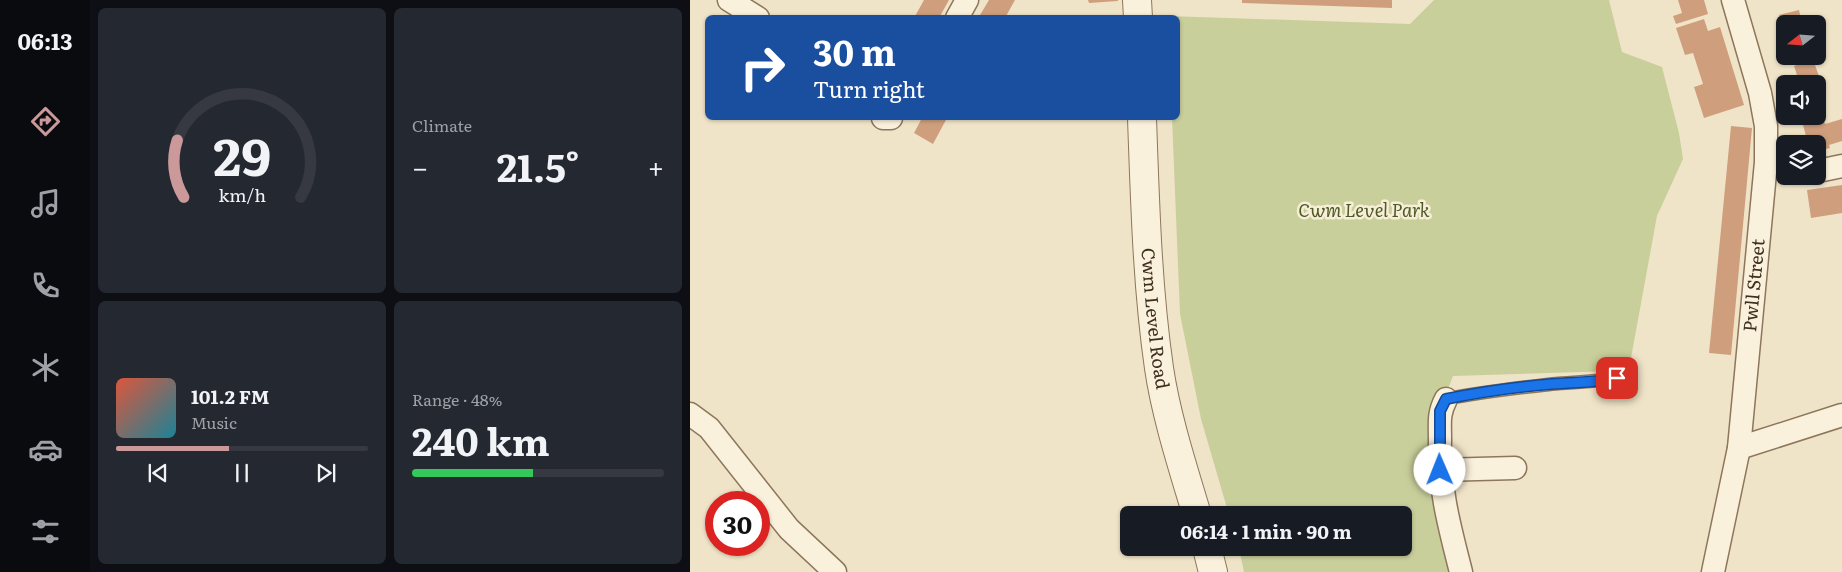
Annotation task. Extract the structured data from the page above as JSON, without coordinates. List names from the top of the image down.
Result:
{
  "streets": {
    "street": ["Pwll Street", "Cwm Level Road"]
  },
  "parks": ["Cwm Level Park"],
  "north": "left",
  "page": {
    "tabs": "06:13",
    "tile": [
      "Climate",
      ["Range · 48%", "240 km"]
    ],
    "turn": ["30 m", "Turn right"],
    "heat": ["−", "21.5°", "+"],
    "song": ["101.2 FM", "Music"],
    "limit": "30",
    "trip": "06:14 · 1 min · 90 m",
    "gauge": ["29", "km/h"]
  }
}
